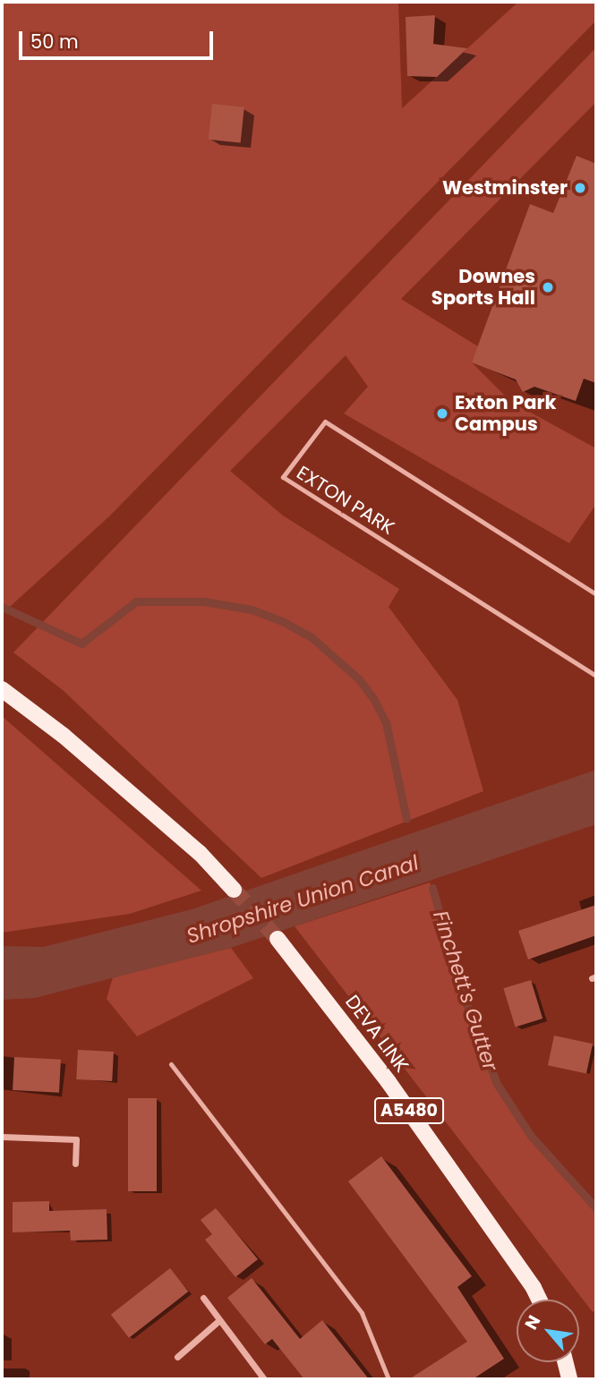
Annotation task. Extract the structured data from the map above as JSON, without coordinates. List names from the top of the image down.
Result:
{
  "streets": {
    "main road": ["DEVA LINK", "A5480"],
    "lane": ["EXTON PARK"]
  },
  "water": ["Shropshire Union Canal", "Finchett's Gutter"],
  "places": ["Westminster", "Downes Sports Hall", "Exton Park Campus"],
  "scale_bar": "50 m",
  "north": "top left"
}
